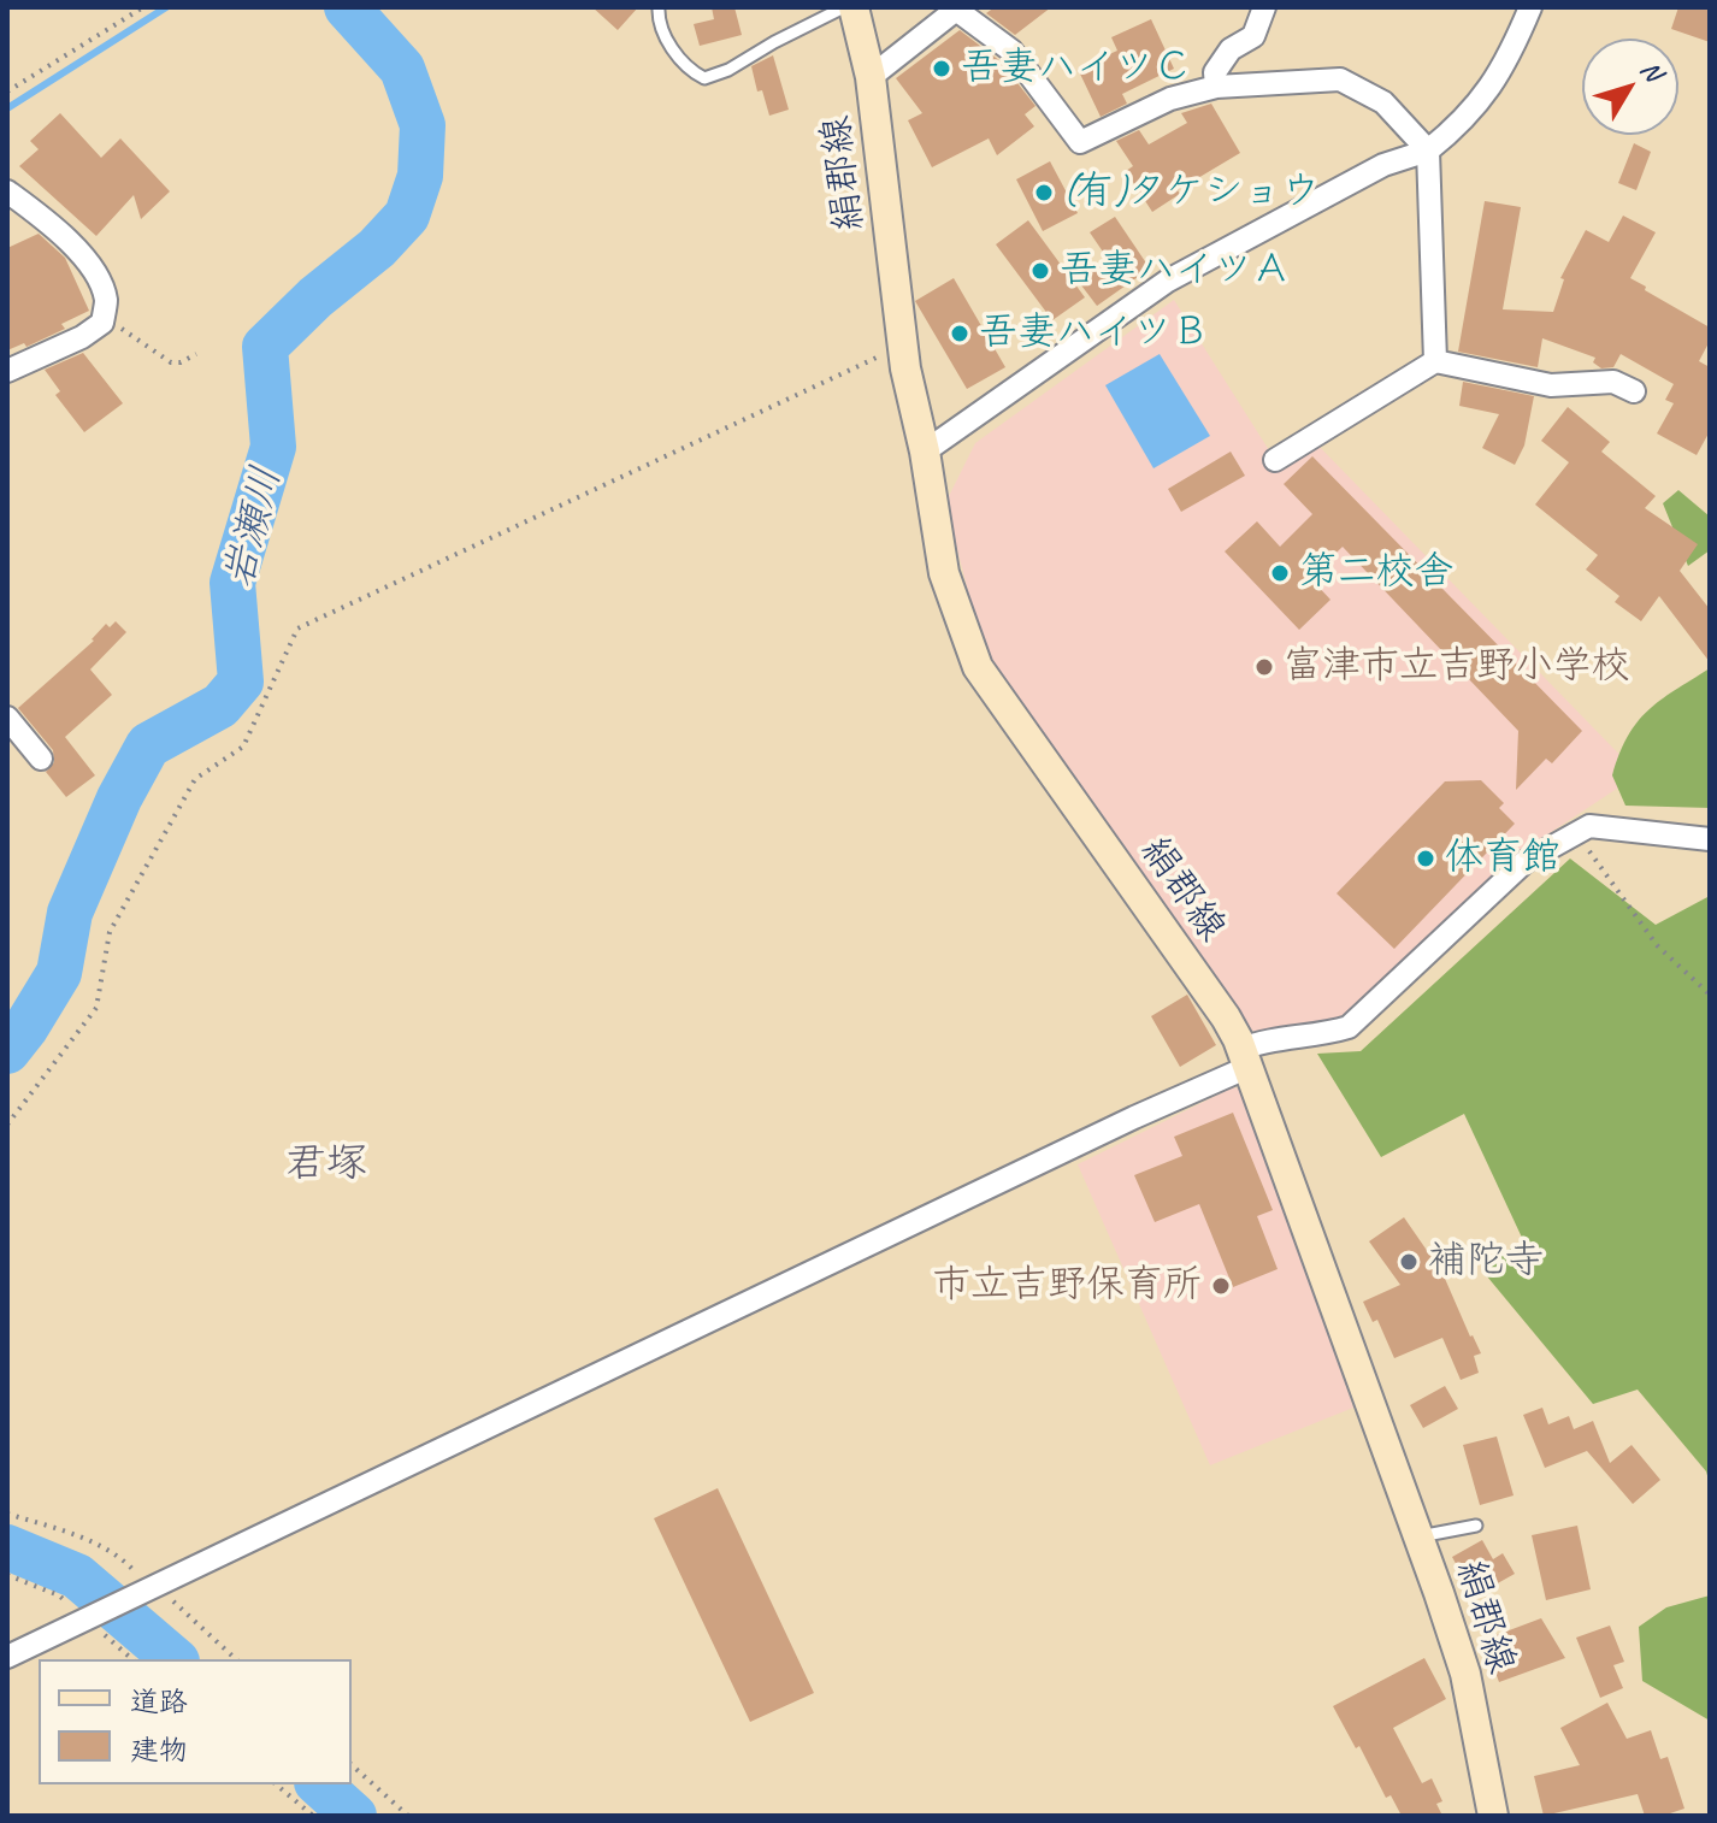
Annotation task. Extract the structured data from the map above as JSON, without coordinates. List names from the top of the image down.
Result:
{
  "streets": {
    "main road": ["絹郡線"]
  },
  "districts": ["君塚"],
  "water": ["岩瀬川"],
  "places": [
    "吾妻ハイツＣ",
    "(有)タケショウ",
    "吾妻ハイツＡ",
    "吾妻ハイツＢ",
    "第二校舎",
    "富津市立吉野小学校",
    "体育館",
    "補陀寺",
    "市立吉野保育所"
  ],
  "legend": ["道路", "建物"],
  "north": "top right"
}
